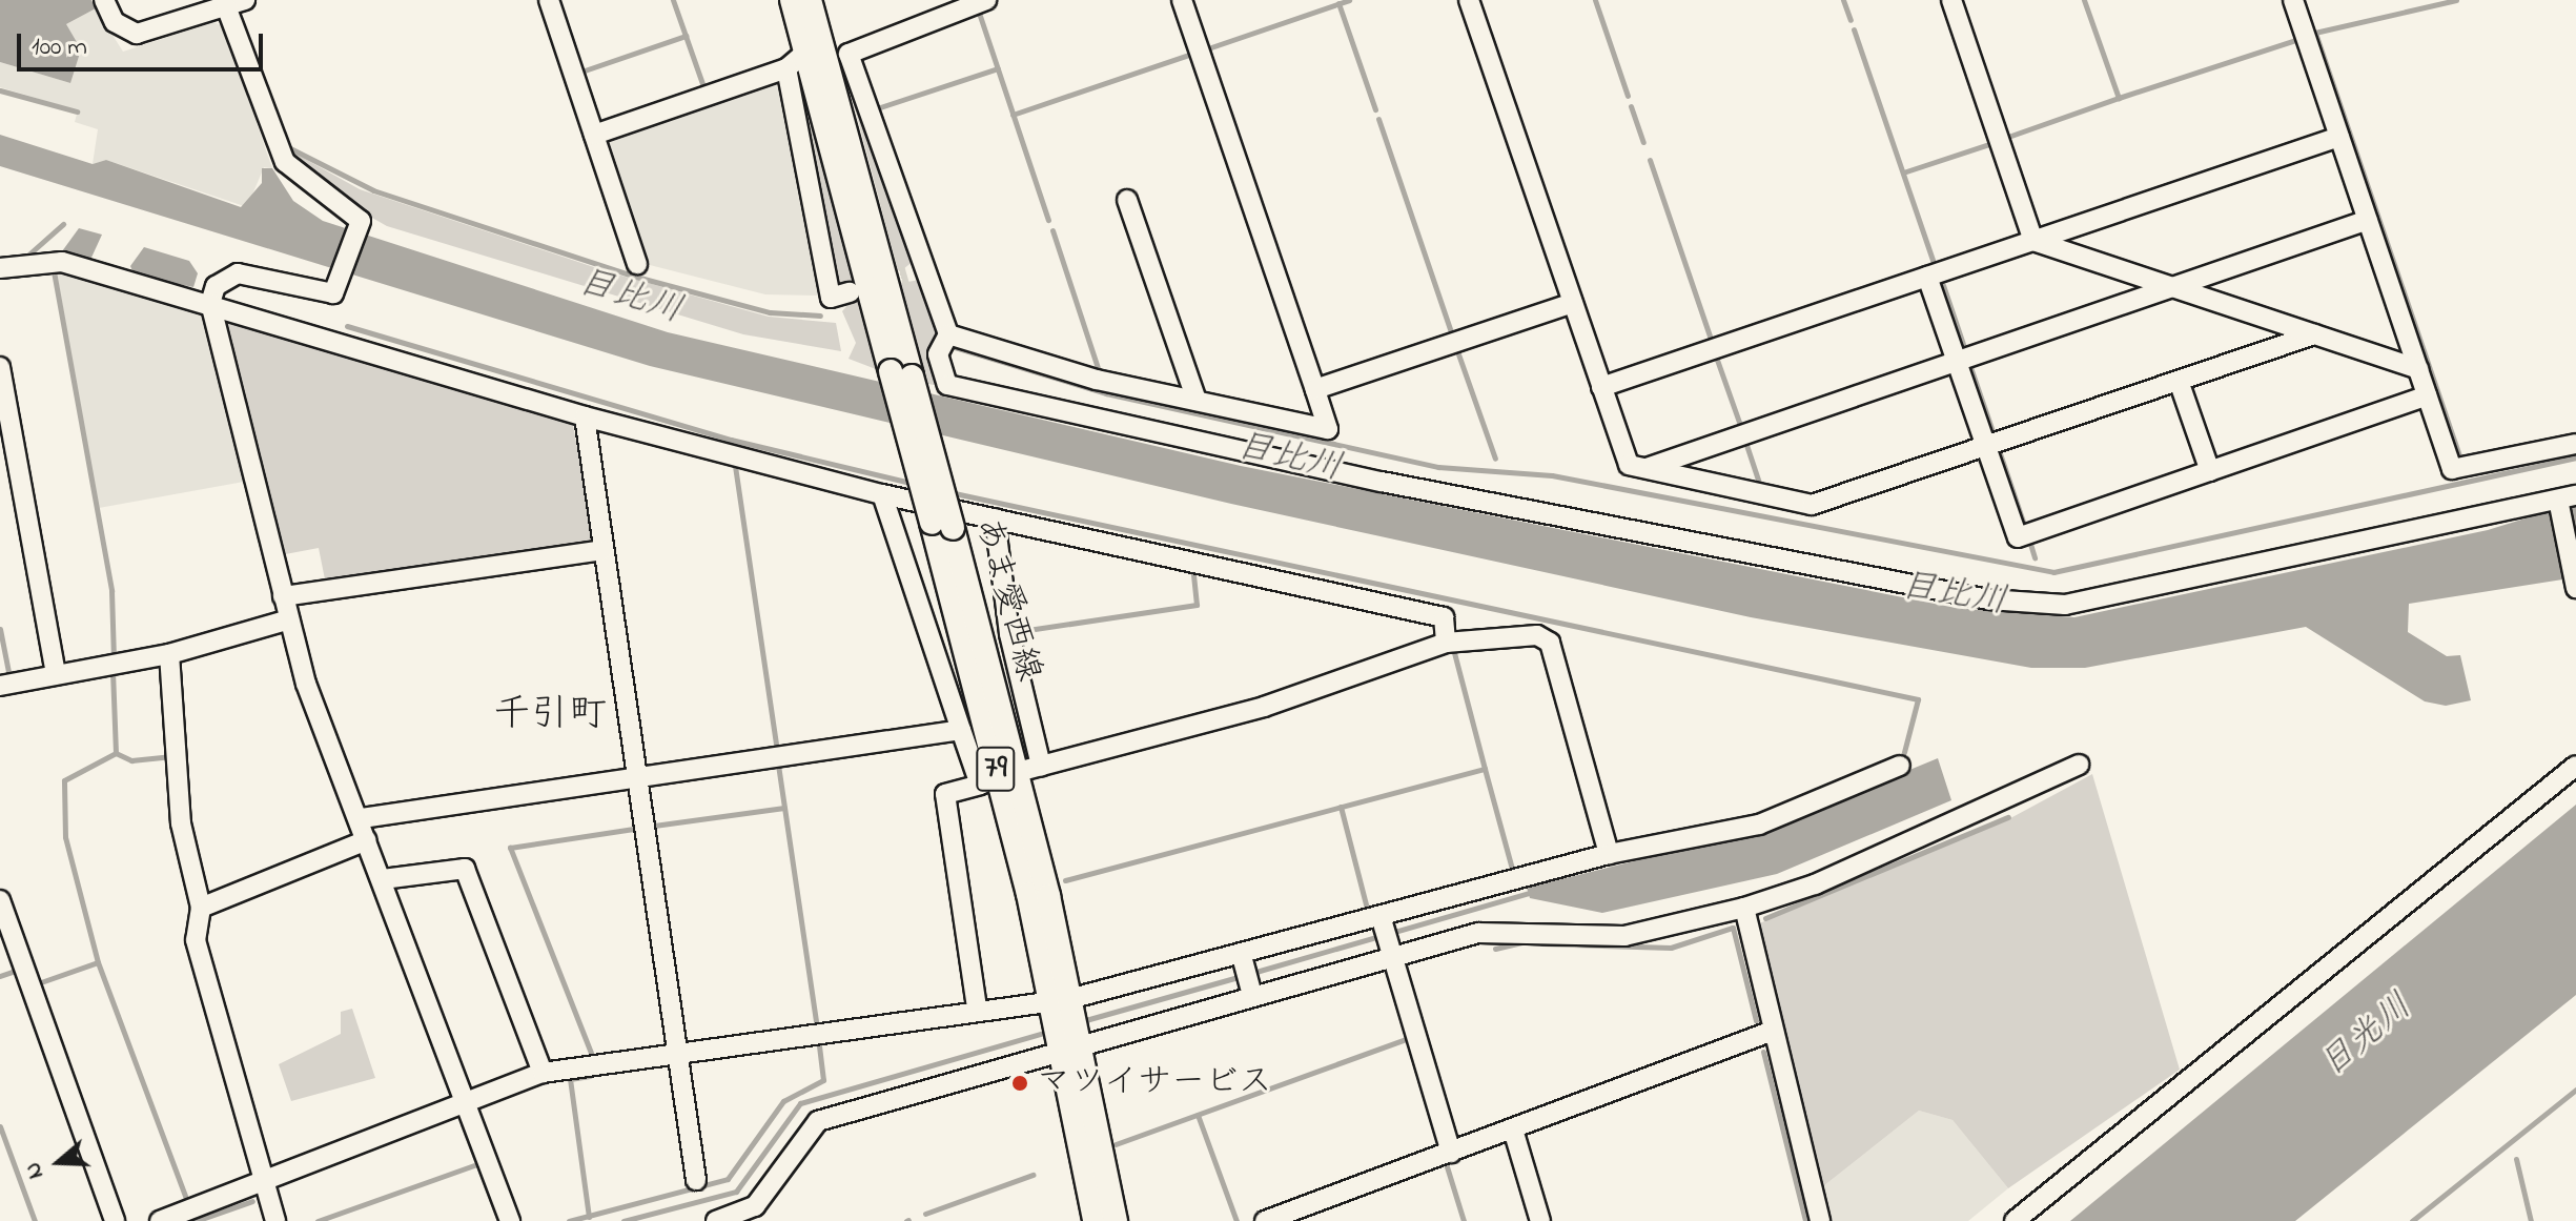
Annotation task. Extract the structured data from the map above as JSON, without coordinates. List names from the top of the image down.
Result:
{
  "streets": {
    "main road": ["あま愛西線", "79"]
  },
  "districts": ["千引町"],
  "water": ["目比川", "日光川"],
  "places": ["マツイサービス"],
  "scale_bar": "100 m",
  "north": "left"
}
